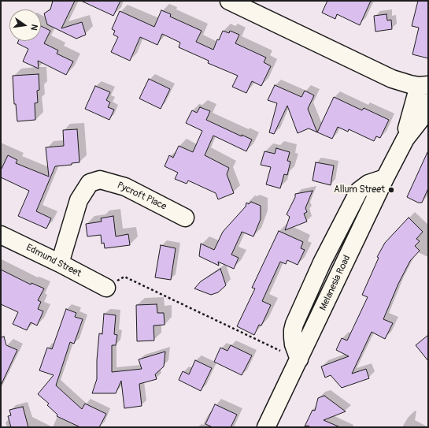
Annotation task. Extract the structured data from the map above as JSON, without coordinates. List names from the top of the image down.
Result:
{
  "streets": {
    "street": ["Pycroft Place", "Edmund Street", "Melanesia Road"]
  },
  "crossings": [
    ["Pycroft Place", "Edmund Street"]
  ],
  "places": ["Allum Street"],
  "north": "right"
}
